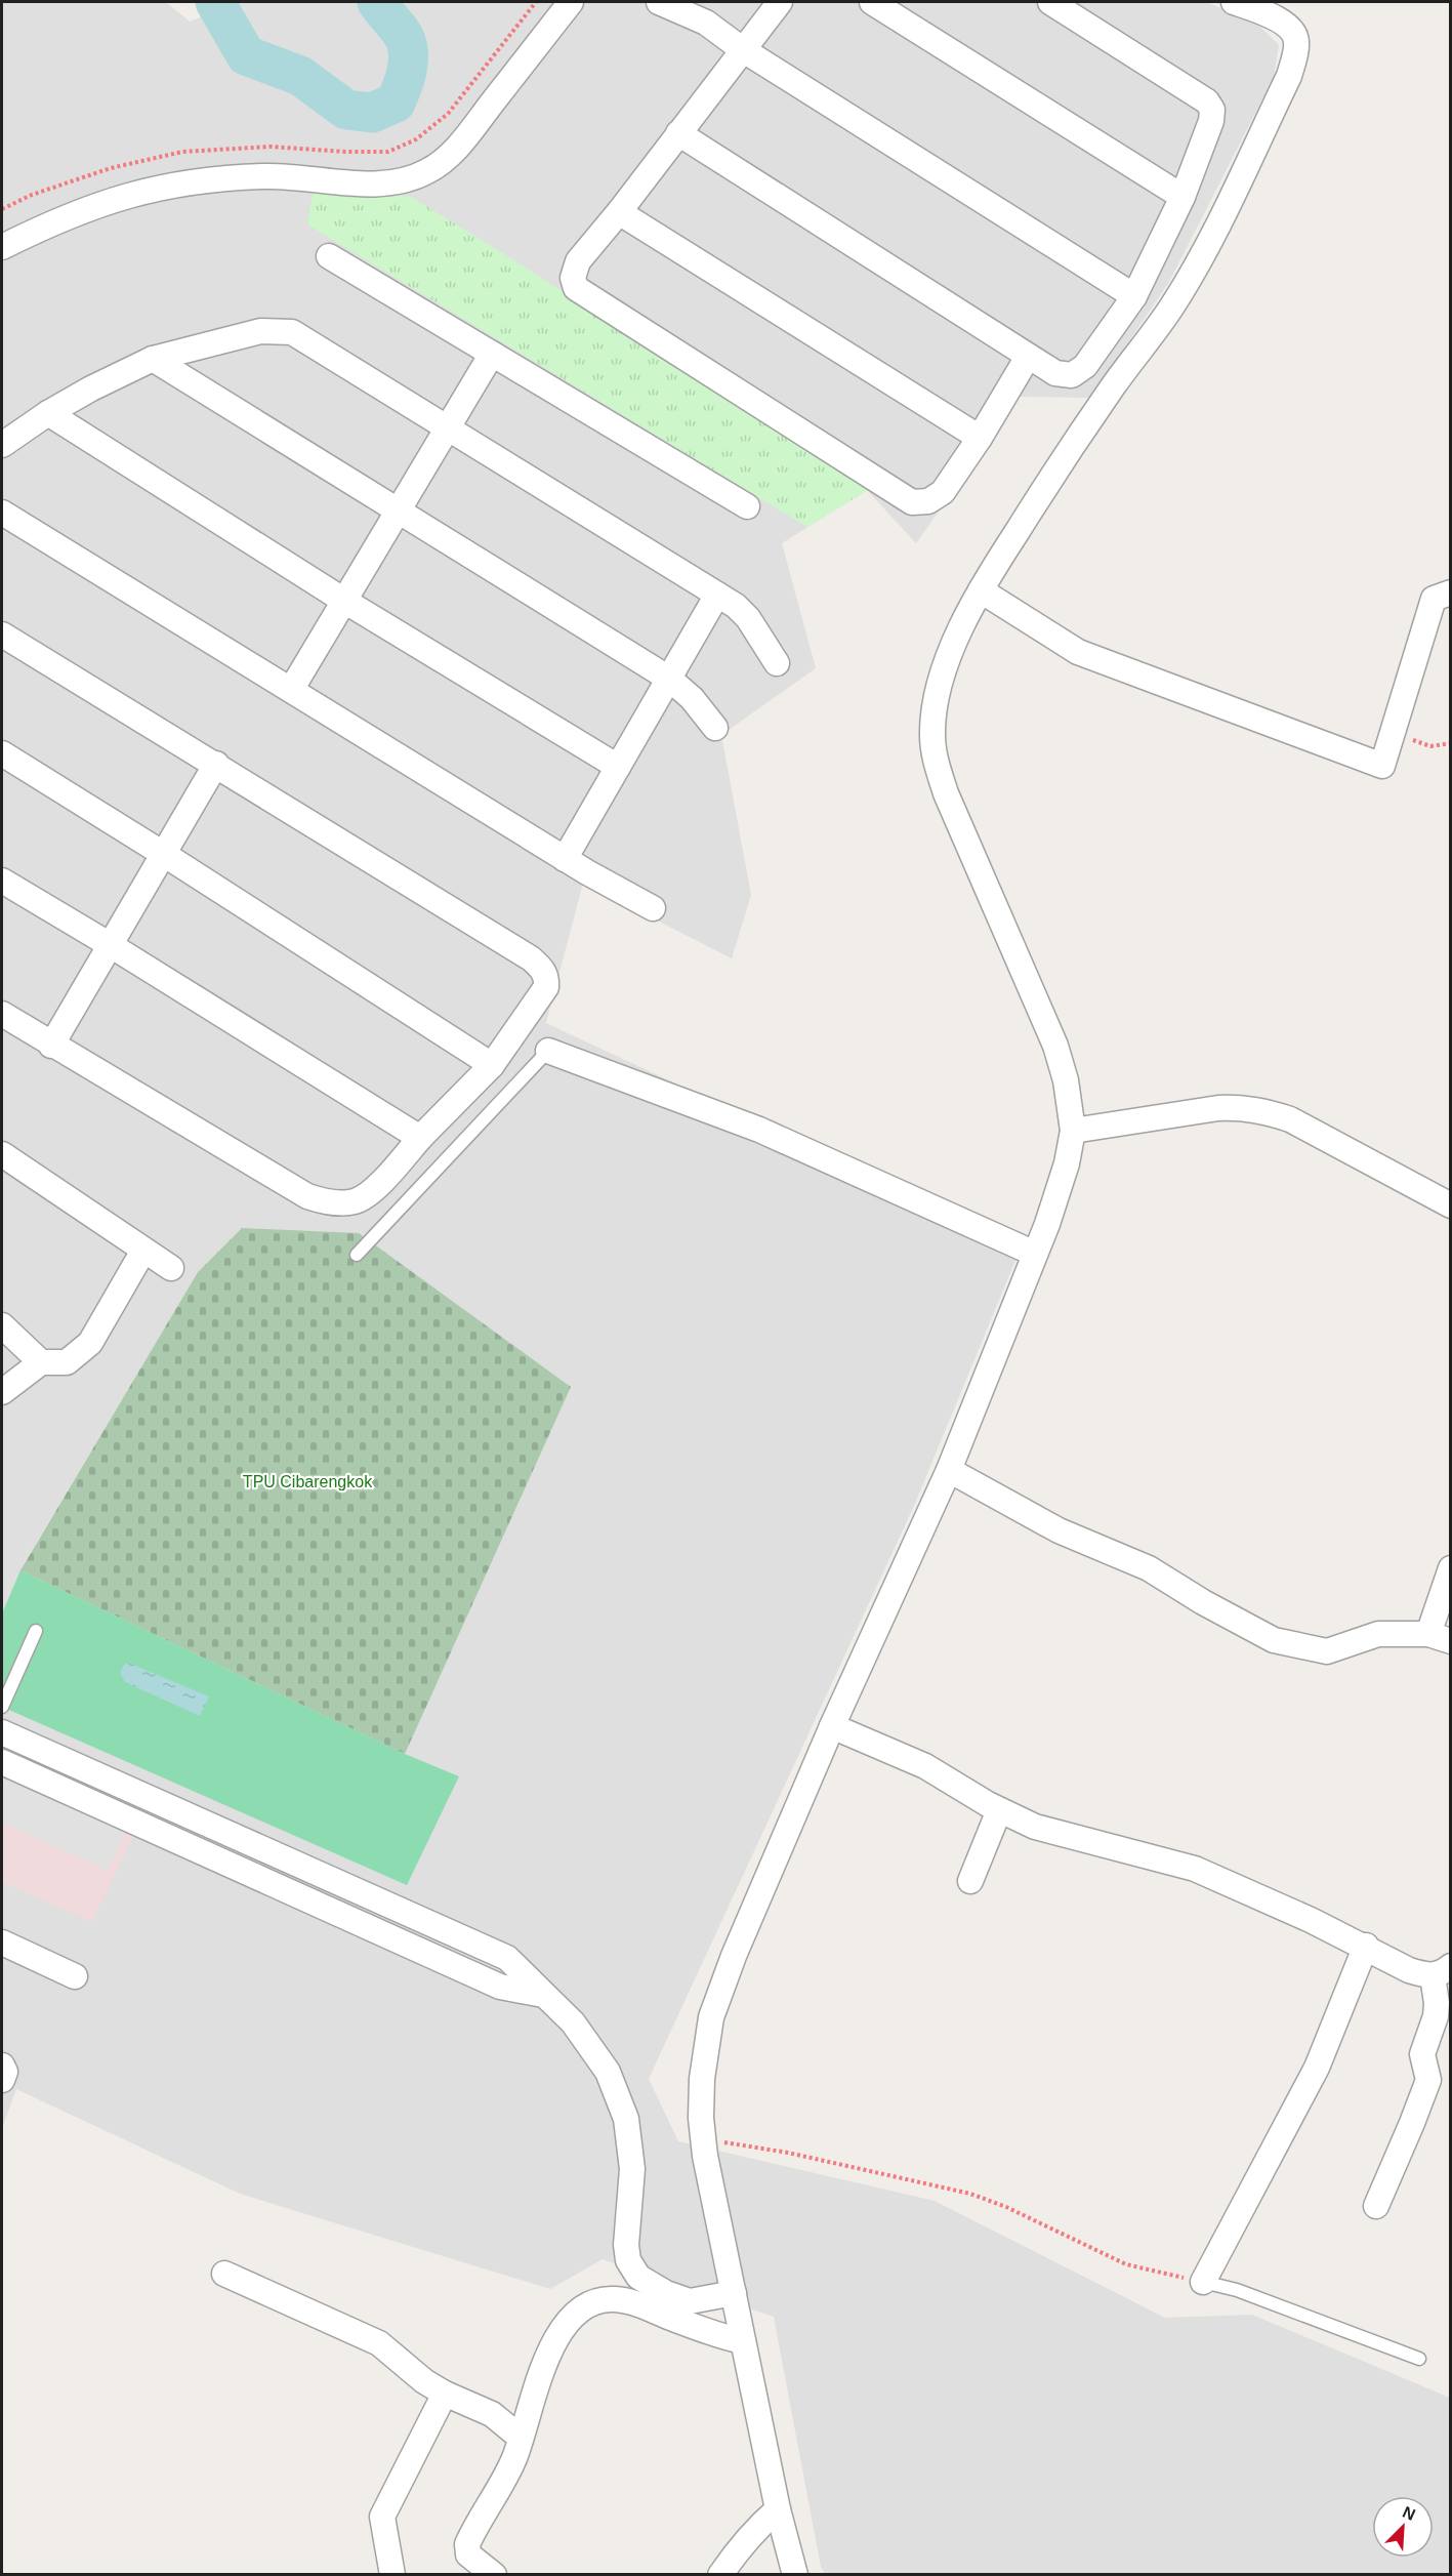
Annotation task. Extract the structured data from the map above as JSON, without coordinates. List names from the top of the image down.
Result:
{
  "parks": ["TPU Cibarengkok"],
  "north": "top right"
}
